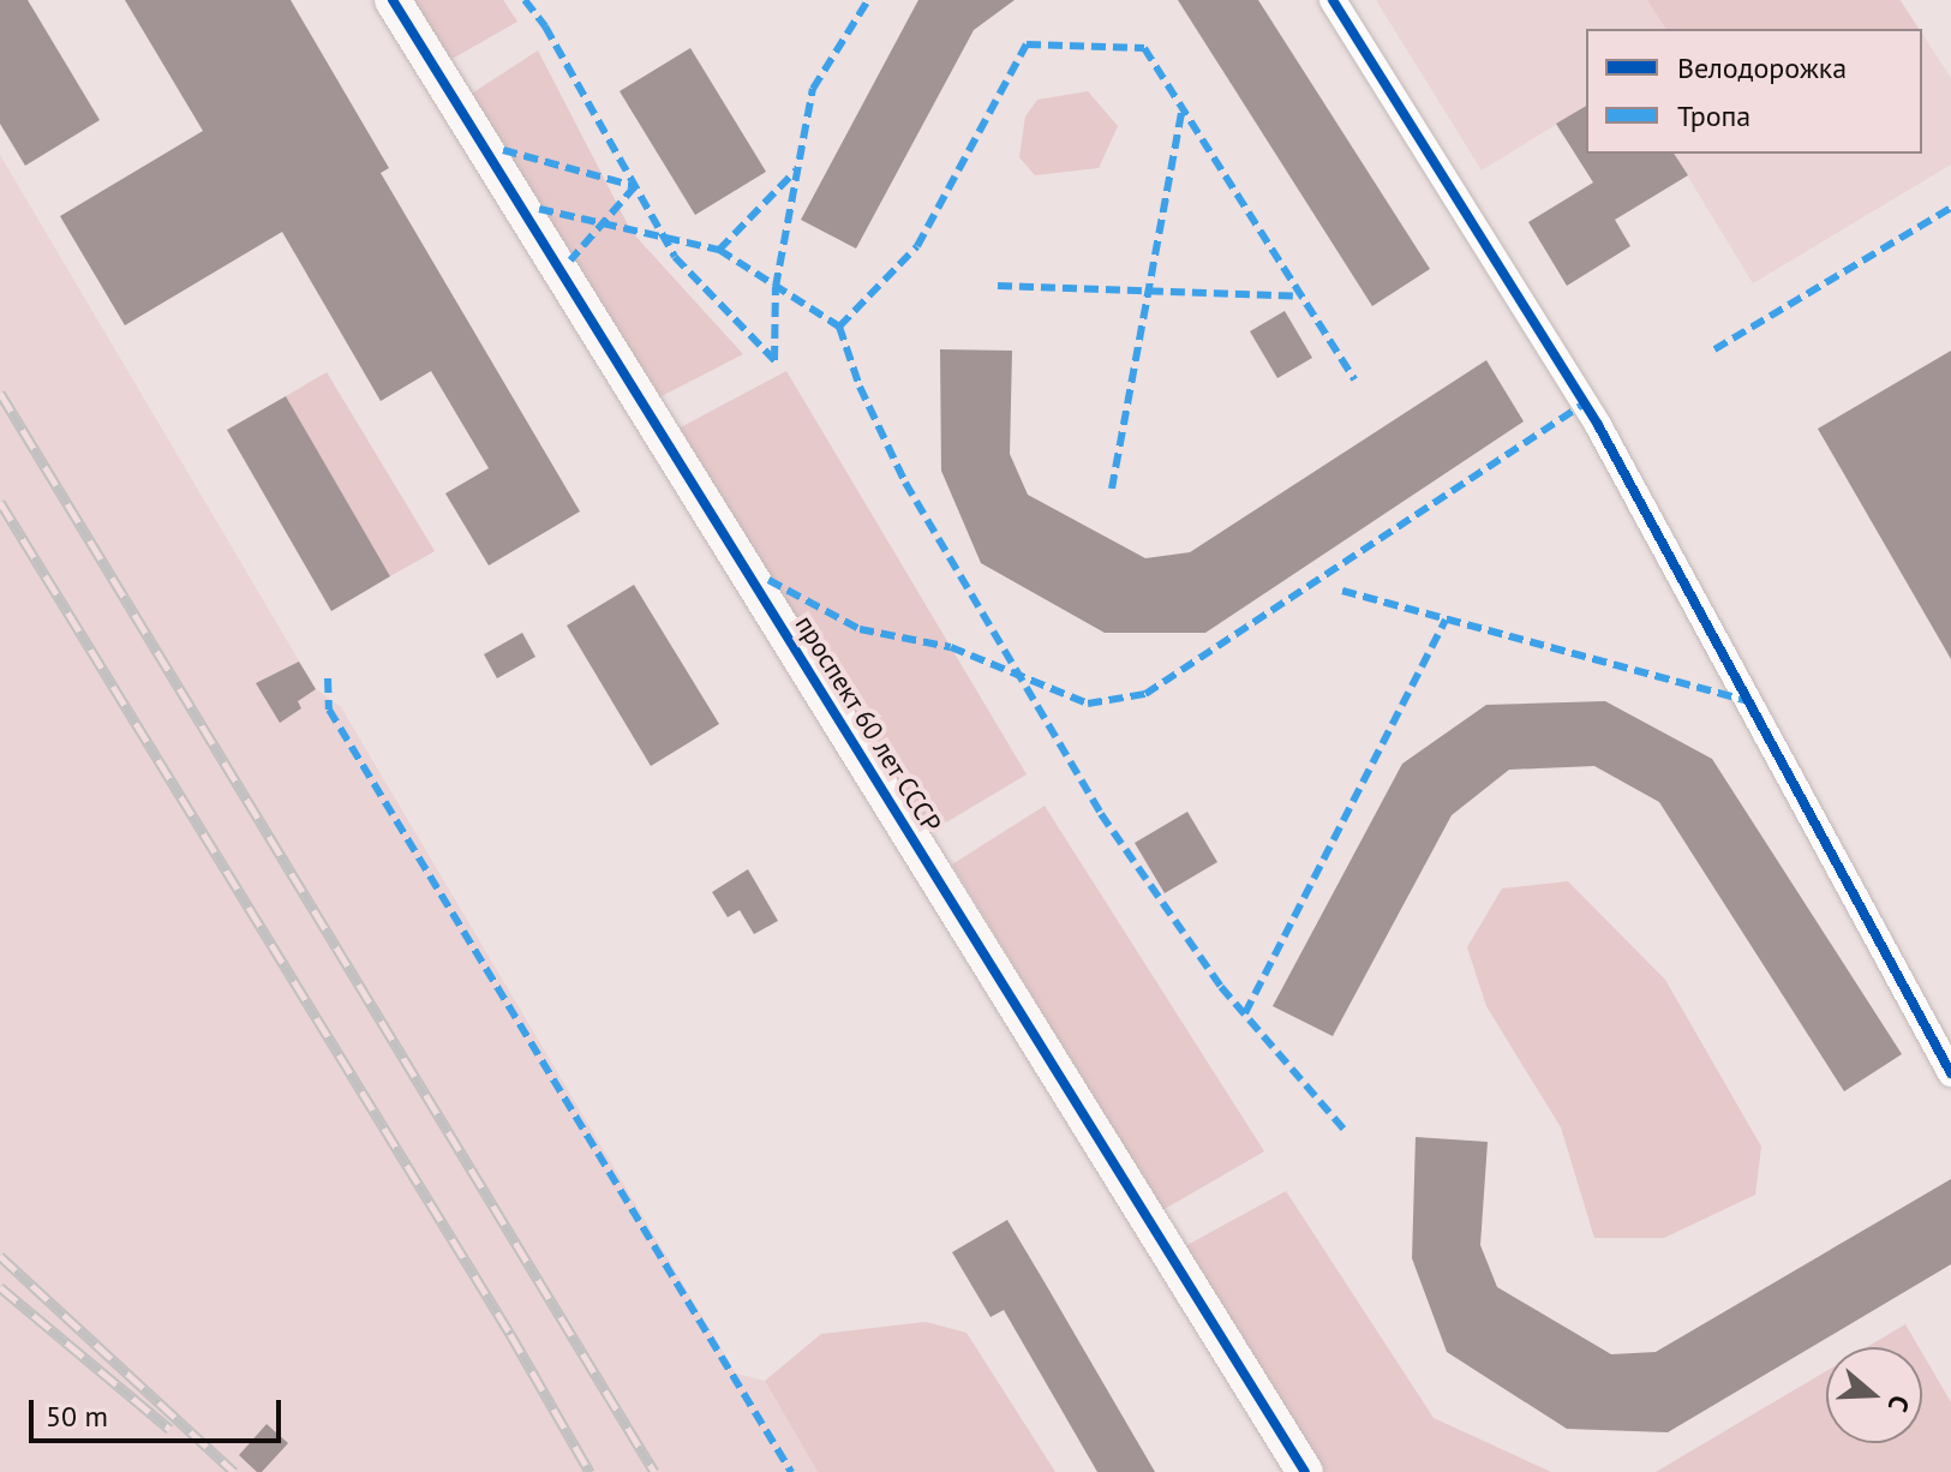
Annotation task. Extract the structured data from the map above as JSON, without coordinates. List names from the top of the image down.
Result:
{
  "streets": {
    "street": ["проспект 60 лет СССР"]
  },
  "legend": ["Велодорожка", "Тропа"],
  "scale_bar": "50 m",
  "north": "right"
}
